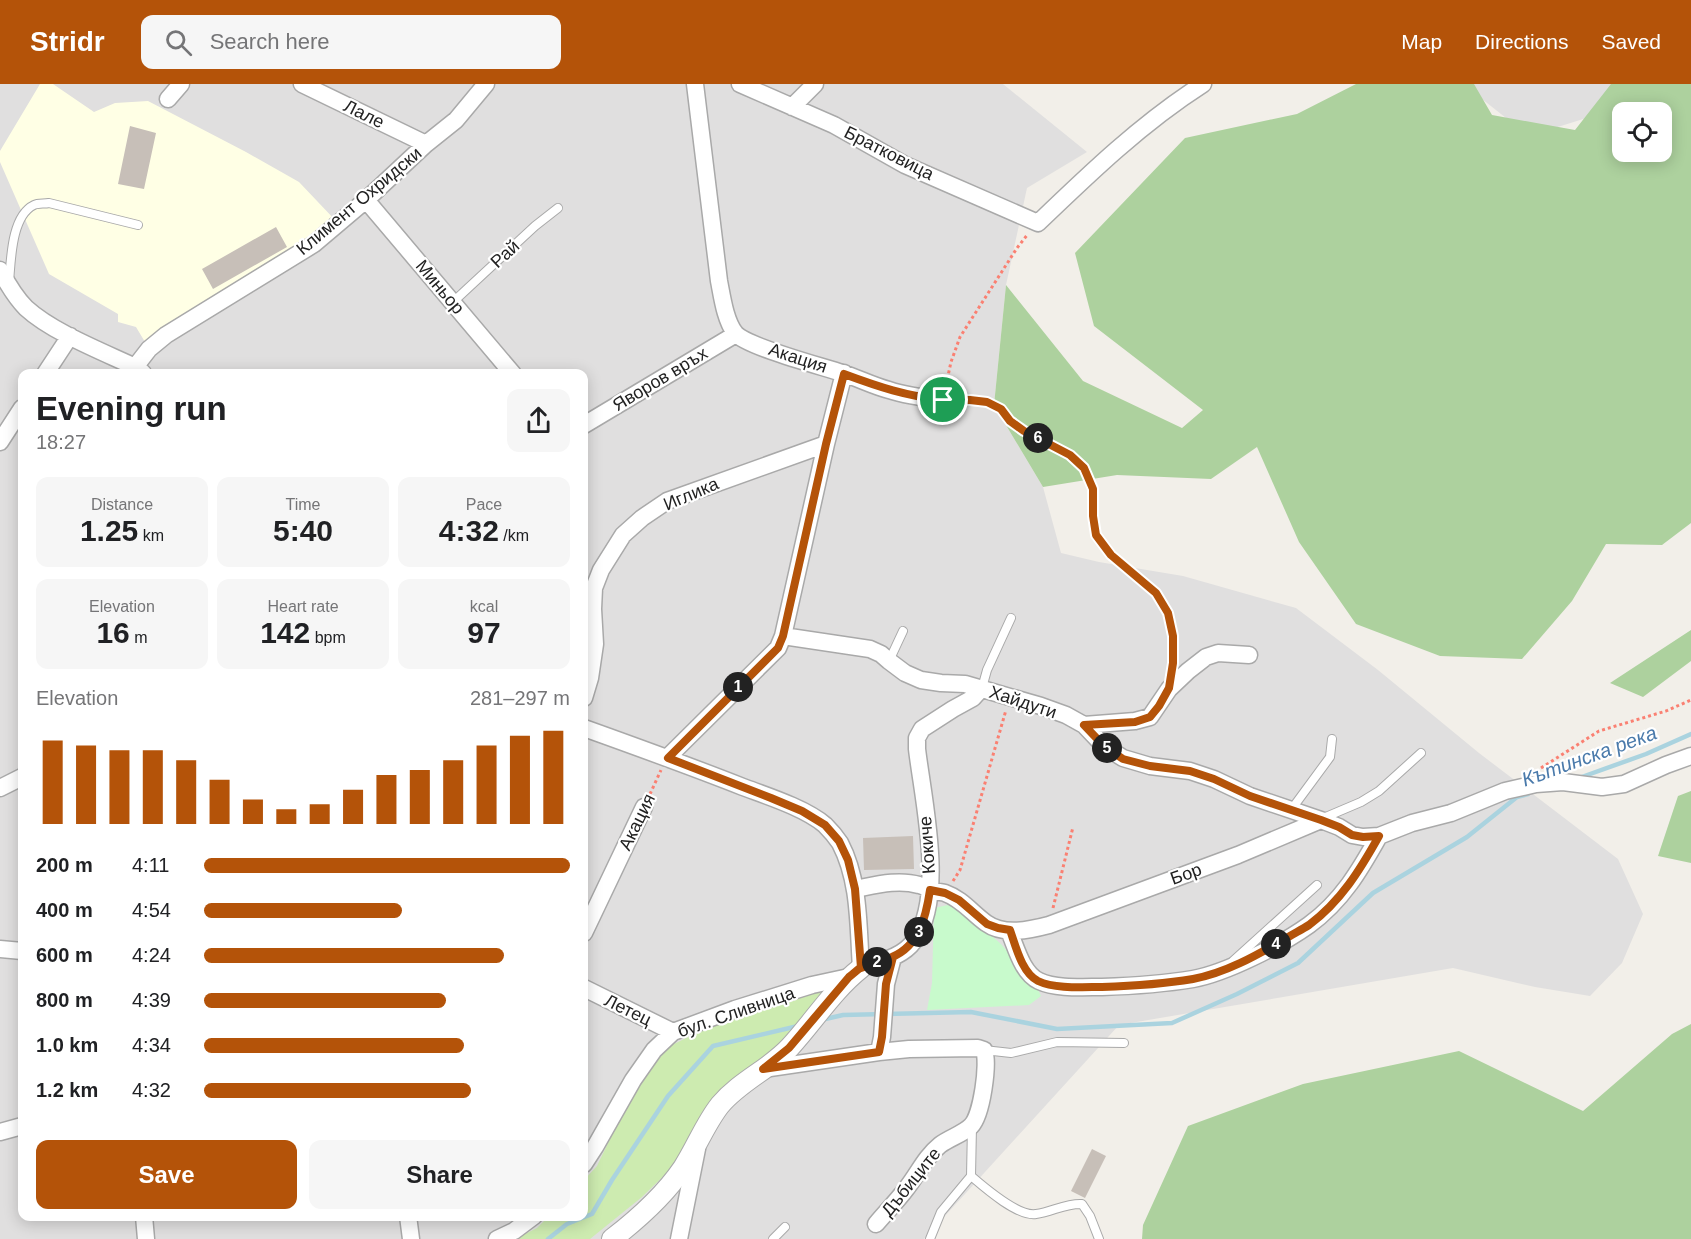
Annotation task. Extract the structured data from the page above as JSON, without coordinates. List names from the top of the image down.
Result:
{
  "streets": {
    "street": [
      "Лале",
      "Братковица",
      "Климент Охридски",
      "Миньор",
      "Акация",
      "Яворов връх",
      "Иглика",
      "Хайдути",
      "Кокиче",
      "Бор",
      "Летец",
      "бул. Сливница",
      "Дъбиците"
    ],
    "lane": ["Рай"]
  },
  "crossings": [
    ["Лале", "Климент Охридски"],
    ["Климент Охридски", "Миньор"],
    ["Рай", "Миньор"],
    ["Акация", "Яворов връх"],
    ["Акация", "Иглика"],
    ["Акация", "Хайдути"],
    ["Хайдути", "Кокиче"],
    ["Хайдути", "Бор"],
    ["Кокиче", "Бор"],
    ["Летец", "бул. Сливница"]
  ],
  "water": ["Кътинска река"],
  "page": {
    "header": "Stridr",
    "search": "Search here",
    "nav": ["Map", "Directions", "Saved"],
    "heading": ["Evening run", "18:27"],
    "pins": [
      "6",
      "1",
      "5",
      "3",
      "4",
      "2"
    ],
    "stats": [
      ["Distance", "1.25 km"],
      ["Time", "5:40"],
      ["Pace", "4:32 /km"],
      ["Elevation", "16 m"],
      ["Heart rate", "142 bpm"],
      ["kcal", "97"]
    ],
    "chart": ["Elevation", "281–297 m"],
    "list": [
      {
        "name": "200 m",
        "note": "4:11"
      },
      {
        "name": "400 m",
        "note": "4:54"
      },
      {
        "name": "600 m",
        "note": "4:24"
      },
      {
        "name": "800 m",
        "note": "4:39"
      },
      {
        "name": "1.0 km",
        "note": "4:34"
      },
      {
        "name": "1.2 km",
        "note": "4:32"
      }
    ],
    "buttons": ["Save", "Share"]
  }
}
